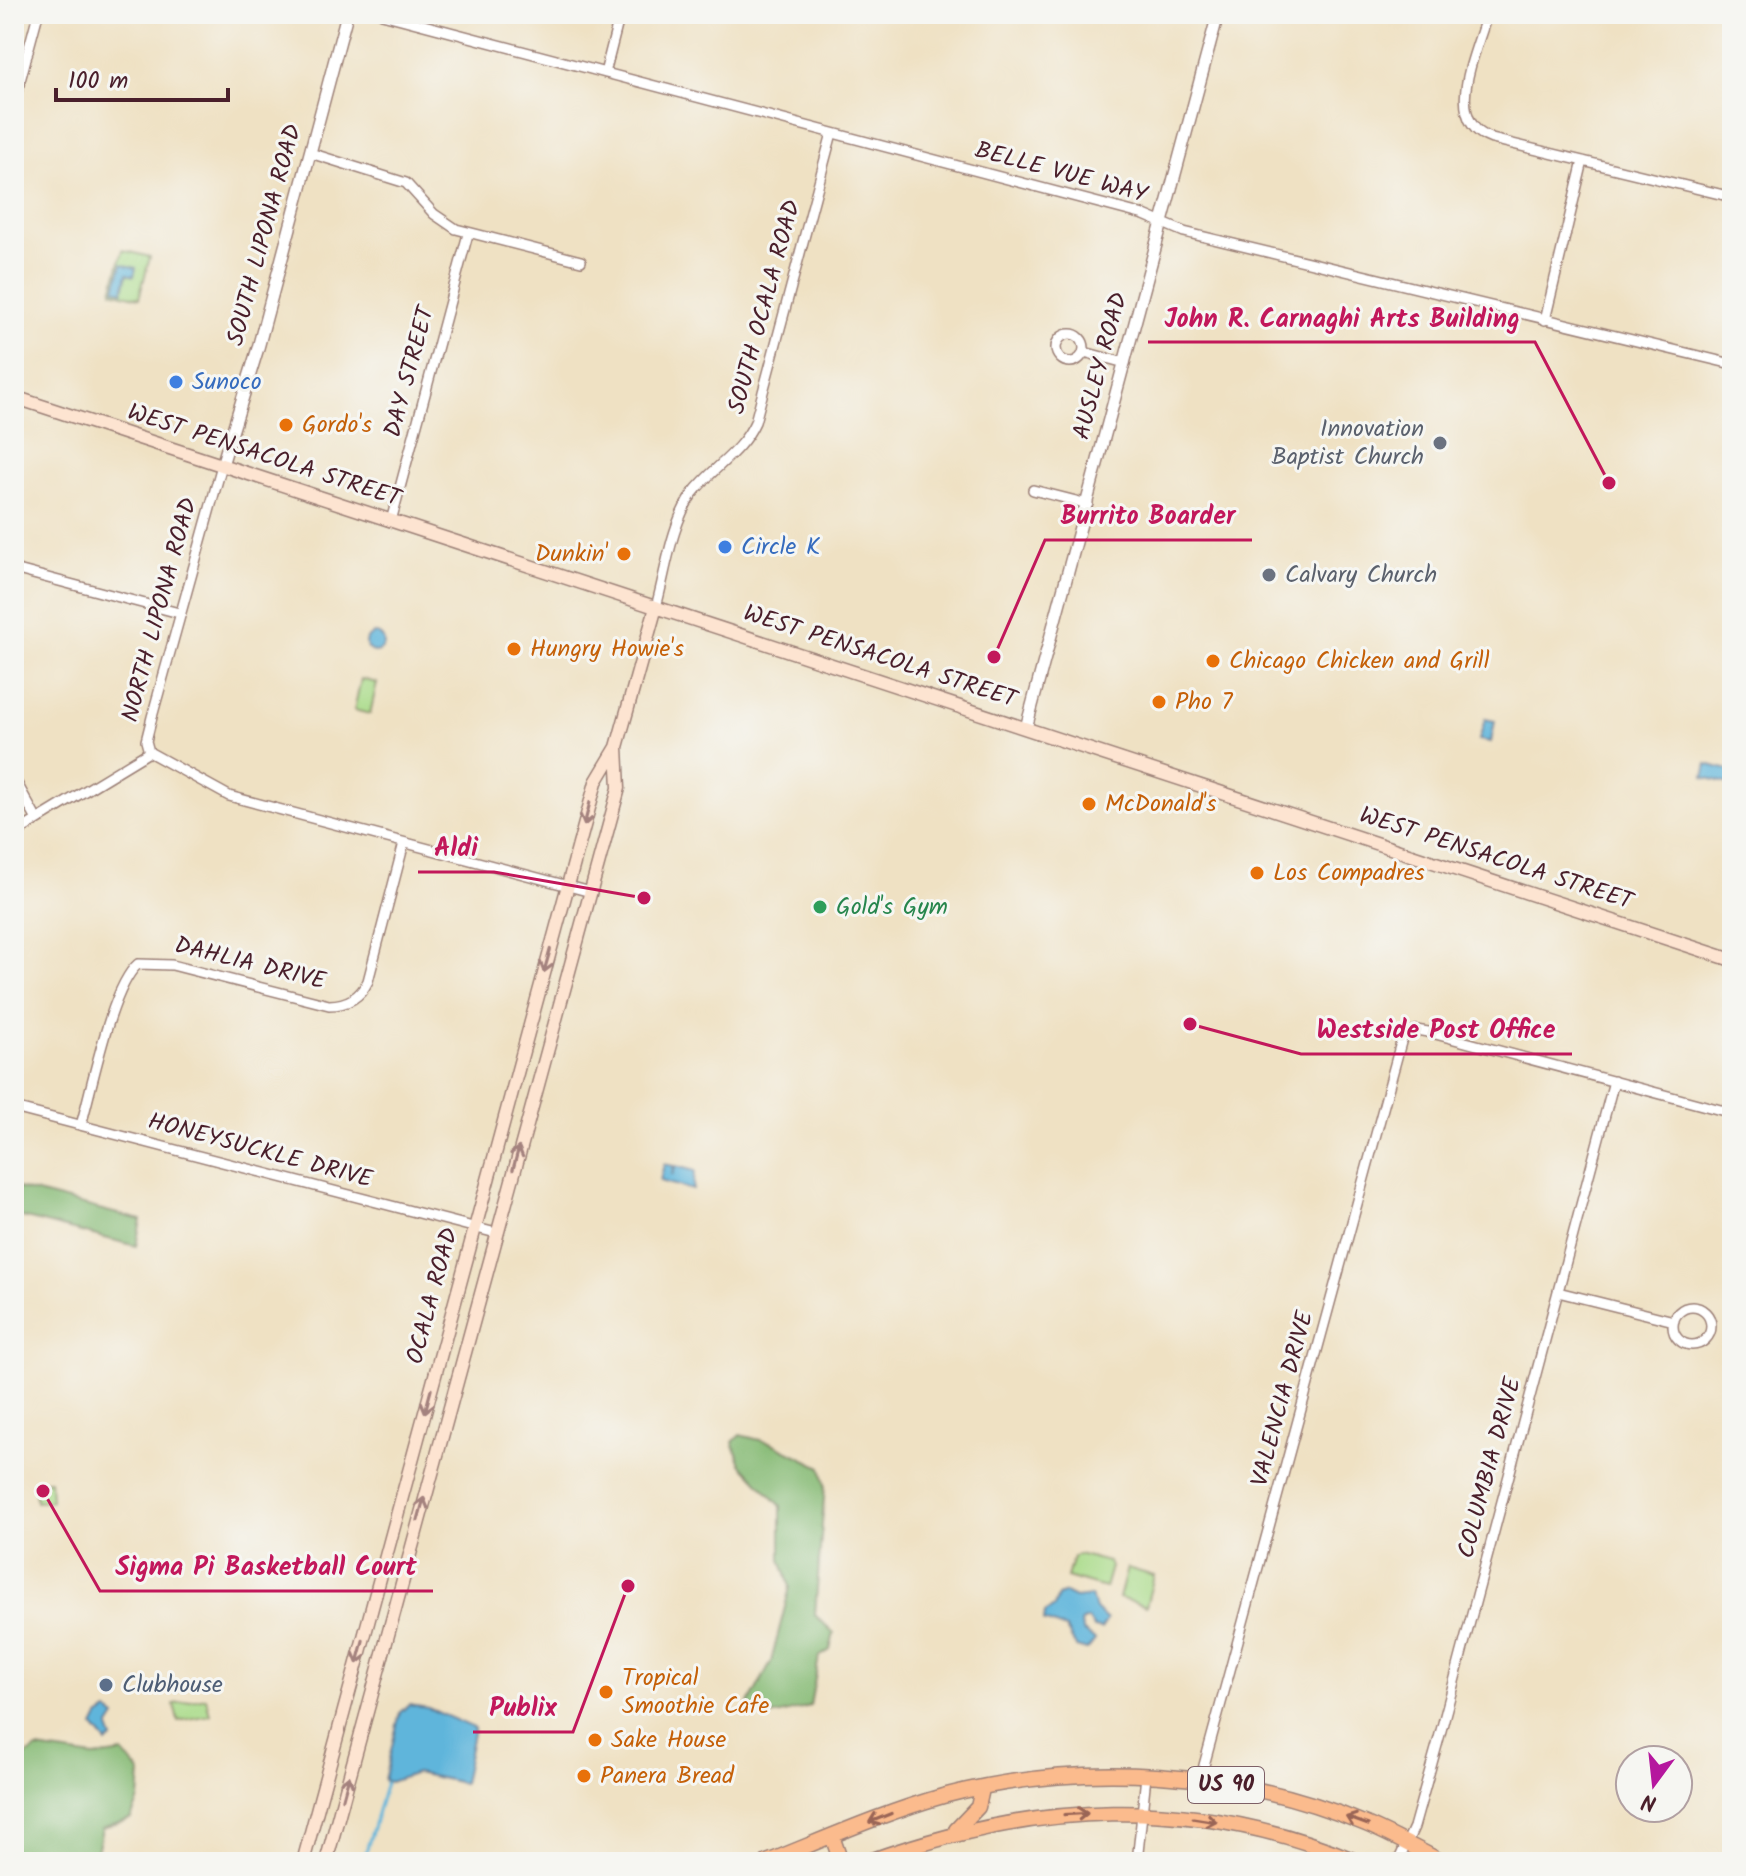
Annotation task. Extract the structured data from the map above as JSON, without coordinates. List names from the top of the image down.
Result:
{
  "streets": {
    "main road": ["WEST PENSACOLA STREET", "OCALA ROAD", "US 90"],
    "street": [
      "BELLE VUE WAY",
      "SOUTH LIPONA ROAD",
      "SOUTH OCALA ROAD",
      "AUSLEY ROAD",
      "DAY STREET",
      "NORTH LIPONA ROAD",
      "DAHLIA DRIVE",
      "HONEYSUCKLE DRIVE",
      "VALENCIA DRIVE",
      "COLUMBIA DRIVE"
    ]
  },
  "crossings": [
    ["BELLE VUE WAY", "SOUTH OCALA ROAD"],
    ["BELLE VUE WAY", "AUSLEY ROAD"],
    ["SOUTH LIPONA ROAD", "WEST PENSACOLA STREET"],
    ["SOUTH LIPONA ROAD", "NORTH LIPONA ROAD"],
    ["SOUTH OCALA ROAD", "WEST PENSACOLA STREET"],
    ["SOUTH OCALA ROAD", "OCALA ROAD"],
    ["AUSLEY ROAD", "WEST PENSACOLA STREET"],
    ["DAY STREET", "WEST PENSACOLA STREET"],
    ["WEST PENSACOLA STREET", "NORTH LIPONA ROAD"],
    ["WEST PENSACOLA STREET", "OCALA ROAD"],
    ["DAHLIA DRIVE", "HONEYSUCKLE DRIVE"],
    ["HONEYSUCKLE DRIVE", "OCALA ROAD"],
    ["VALENCIA DRIVE", "COLUMBIA DRIVE"],
    ["VALENCIA DRIVE", "US 90"],
    ["COLUMBIA DRIVE", "US 90"]
  ],
  "places": [
    "Sunoco",
    "Gordo's",
    "Innovation Baptist Church",
    "John R. Carnaghi Arts Building",
    "Circle K",
    "Dunkin'",
    "Calvary Church",
    "Hungry Howie's",
    "Burrito Boarder",
    "Chicago Chicken and Grill",
    "Pho 7",
    "McDonald's",
    "Los Compadres",
    "Aldi",
    "Gold's Gym",
    "Westside Post Office",
    "Sigma Pi Basketball Court",
    "Publix",
    "Clubhouse",
    "Tropical Smoothie Cafe",
    "Sake House",
    "Panera Bread"
  ],
  "scale_bar": "100 m",
  "north": "bottom"
}
